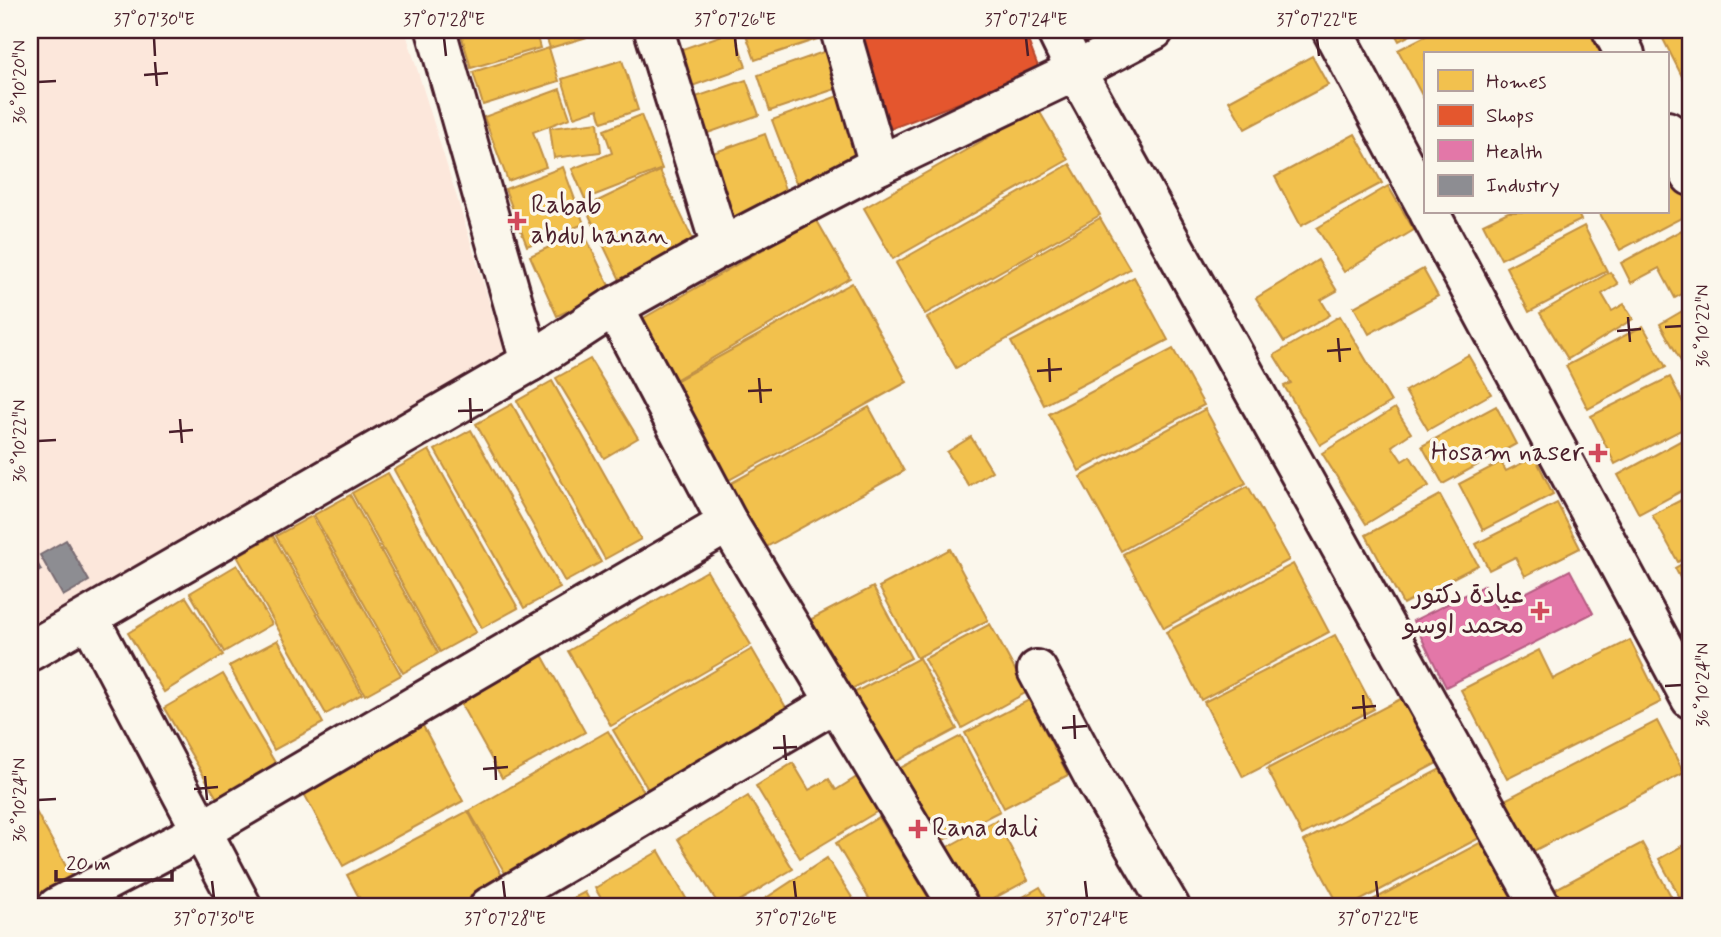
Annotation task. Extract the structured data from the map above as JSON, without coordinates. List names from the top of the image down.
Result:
{
  "places": {
    "health": [
      "Rabab abdul hanan",
      "Hosam naser",
      "عيادة دكتور محمد اوسو",
      "Rana dali"
    ]
  },
  "legend": [
    "Homes",
    "Shops",
    "Health",
    "Industry"
  ],
  "scale_bar": "20 m",
  "coordinates": [
    "37°07'30\"E",
    "37°07'28\"E",
    "37°07'26\"E",
    "37°07'24\"E",
    "37°07'22\"E",
    "36°10'20\"N",
    "36°10'22\"N",
    "36°10'24\"N"
  ]
}
